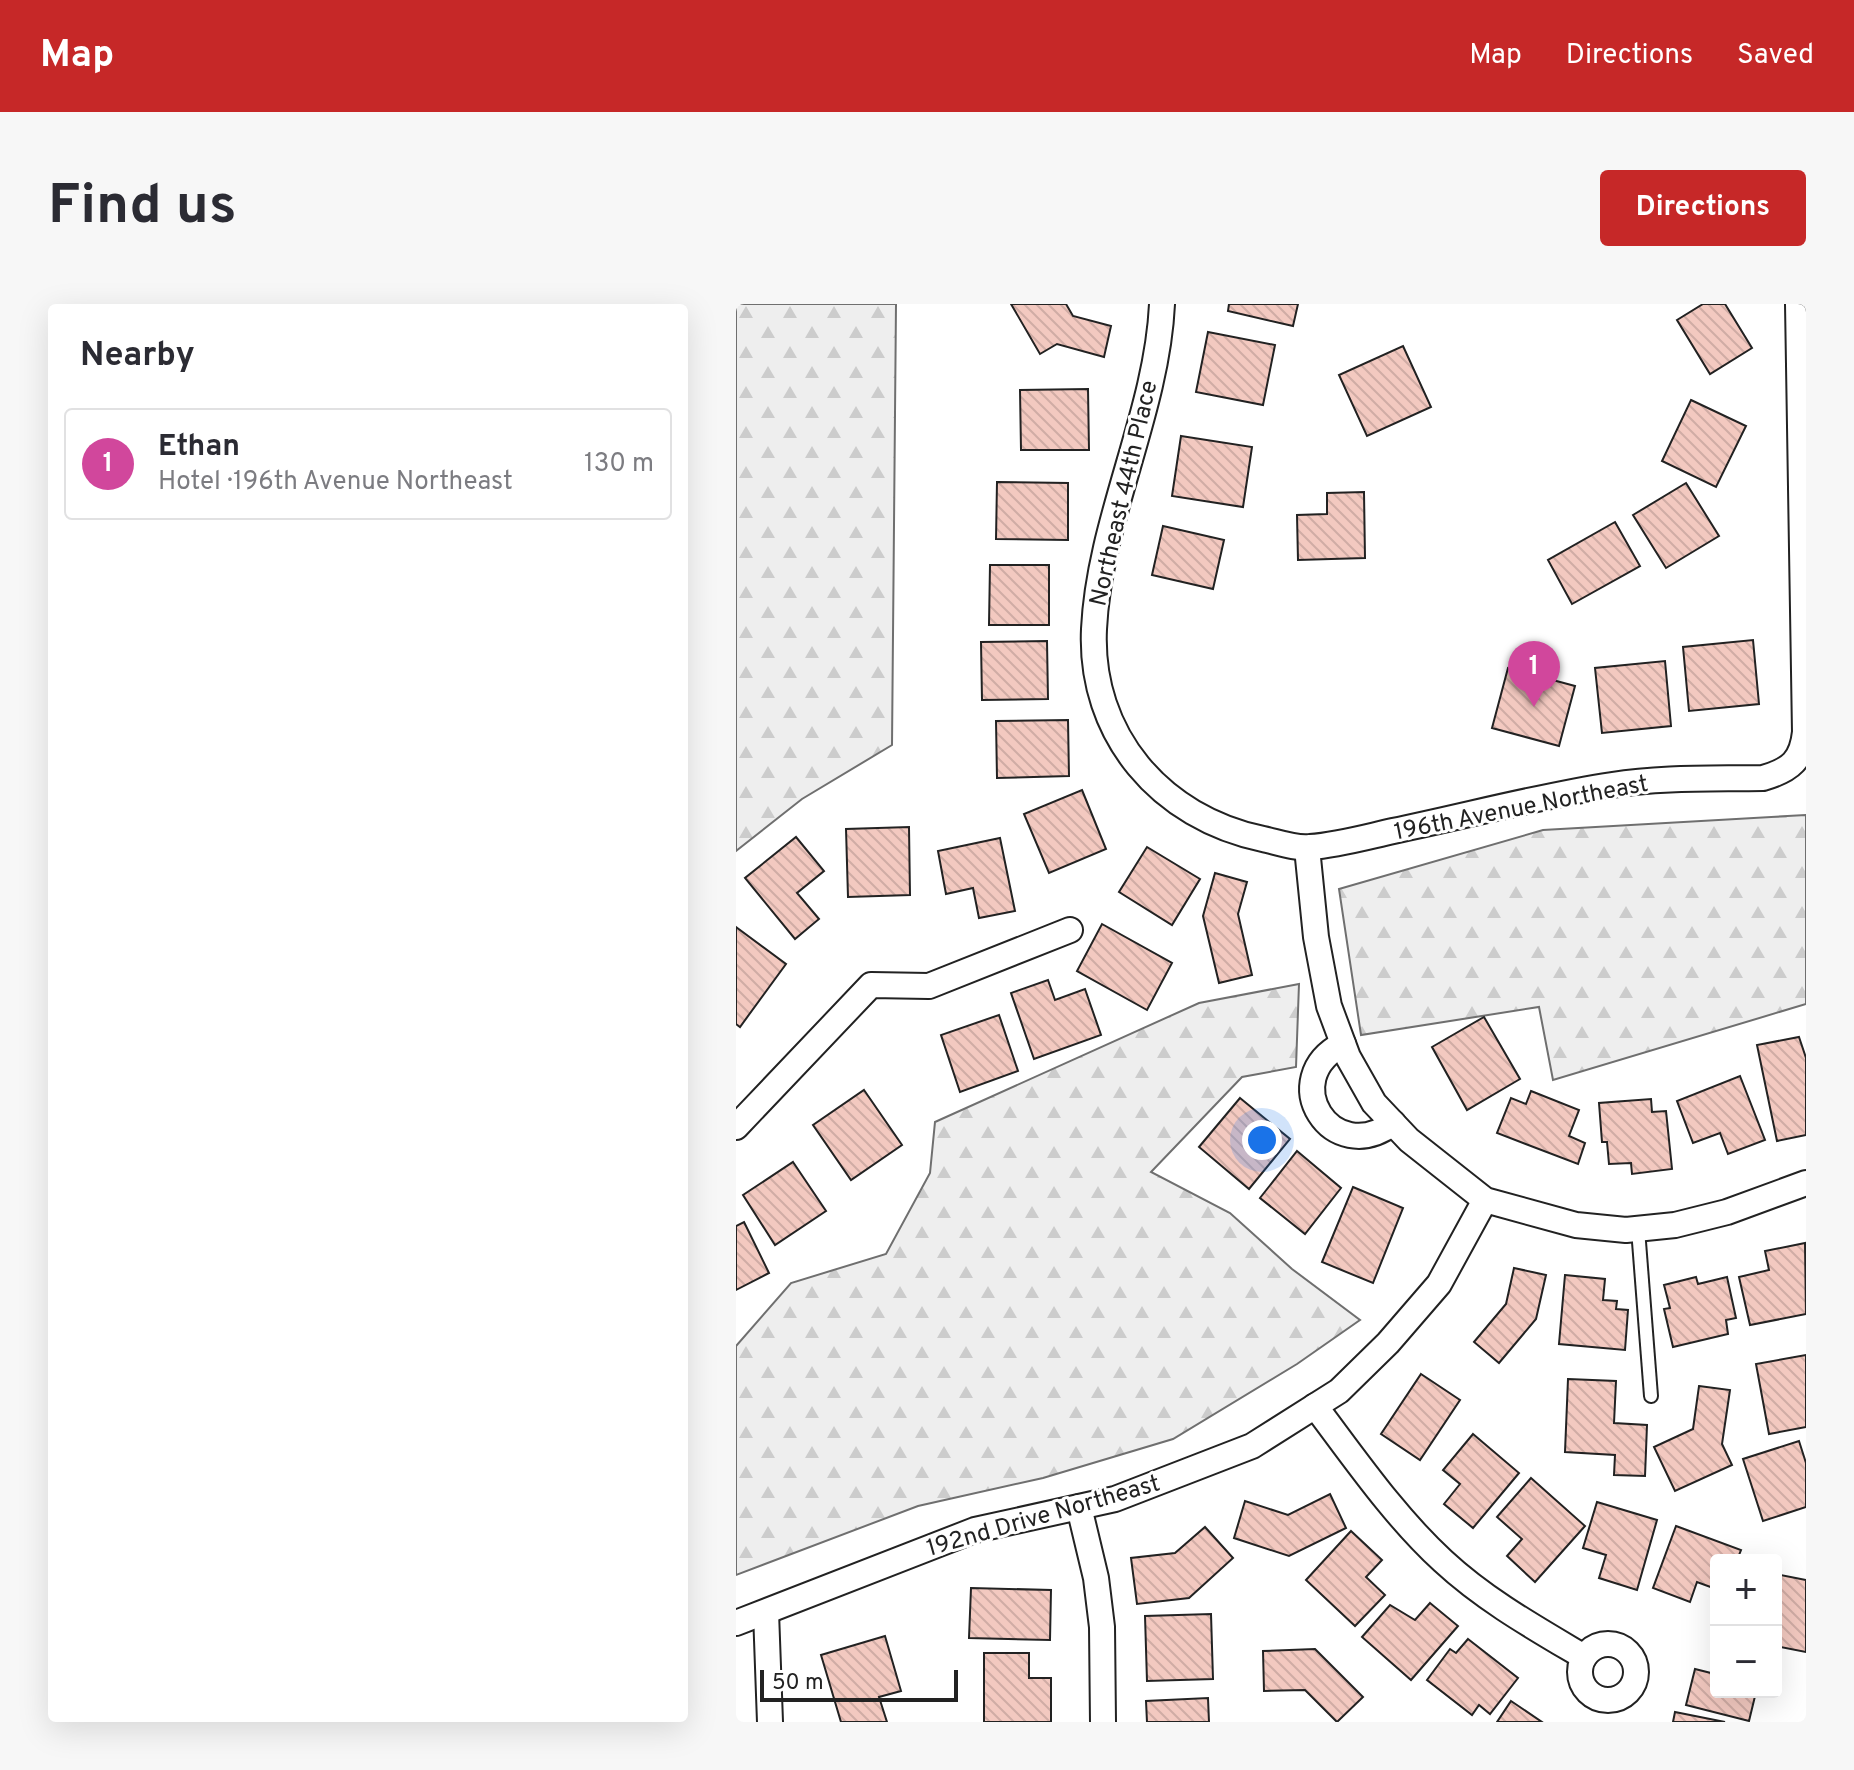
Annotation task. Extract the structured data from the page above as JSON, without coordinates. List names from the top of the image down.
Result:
{
  "streets": {
    "street": ["Northeast 44th Place", "196th Avenue Northeast", "192nd Drive Northeast"]
  },
  "crossings": [
    ["Northeast 44th Place", "196th Avenue Northeast"]
  ],
  "scale_bar": "50 m",
  "page": {
    "header": "Map",
    "nav": ["Map", "Directions", "Saved"],
    "buttons": "Directions",
    "title": "Find us",
    "heading": "Nearby",
    "list": [
      {
        "mark": "1",
        "name": "Ethan",
        "note": "Hotel · 196th Avenue Northeast",
        "value": "130 m"
      }
    ],
    "pins": "1",
    "map_buttons": ["+", "−"],
    "scale": "50 m"
  }
}
